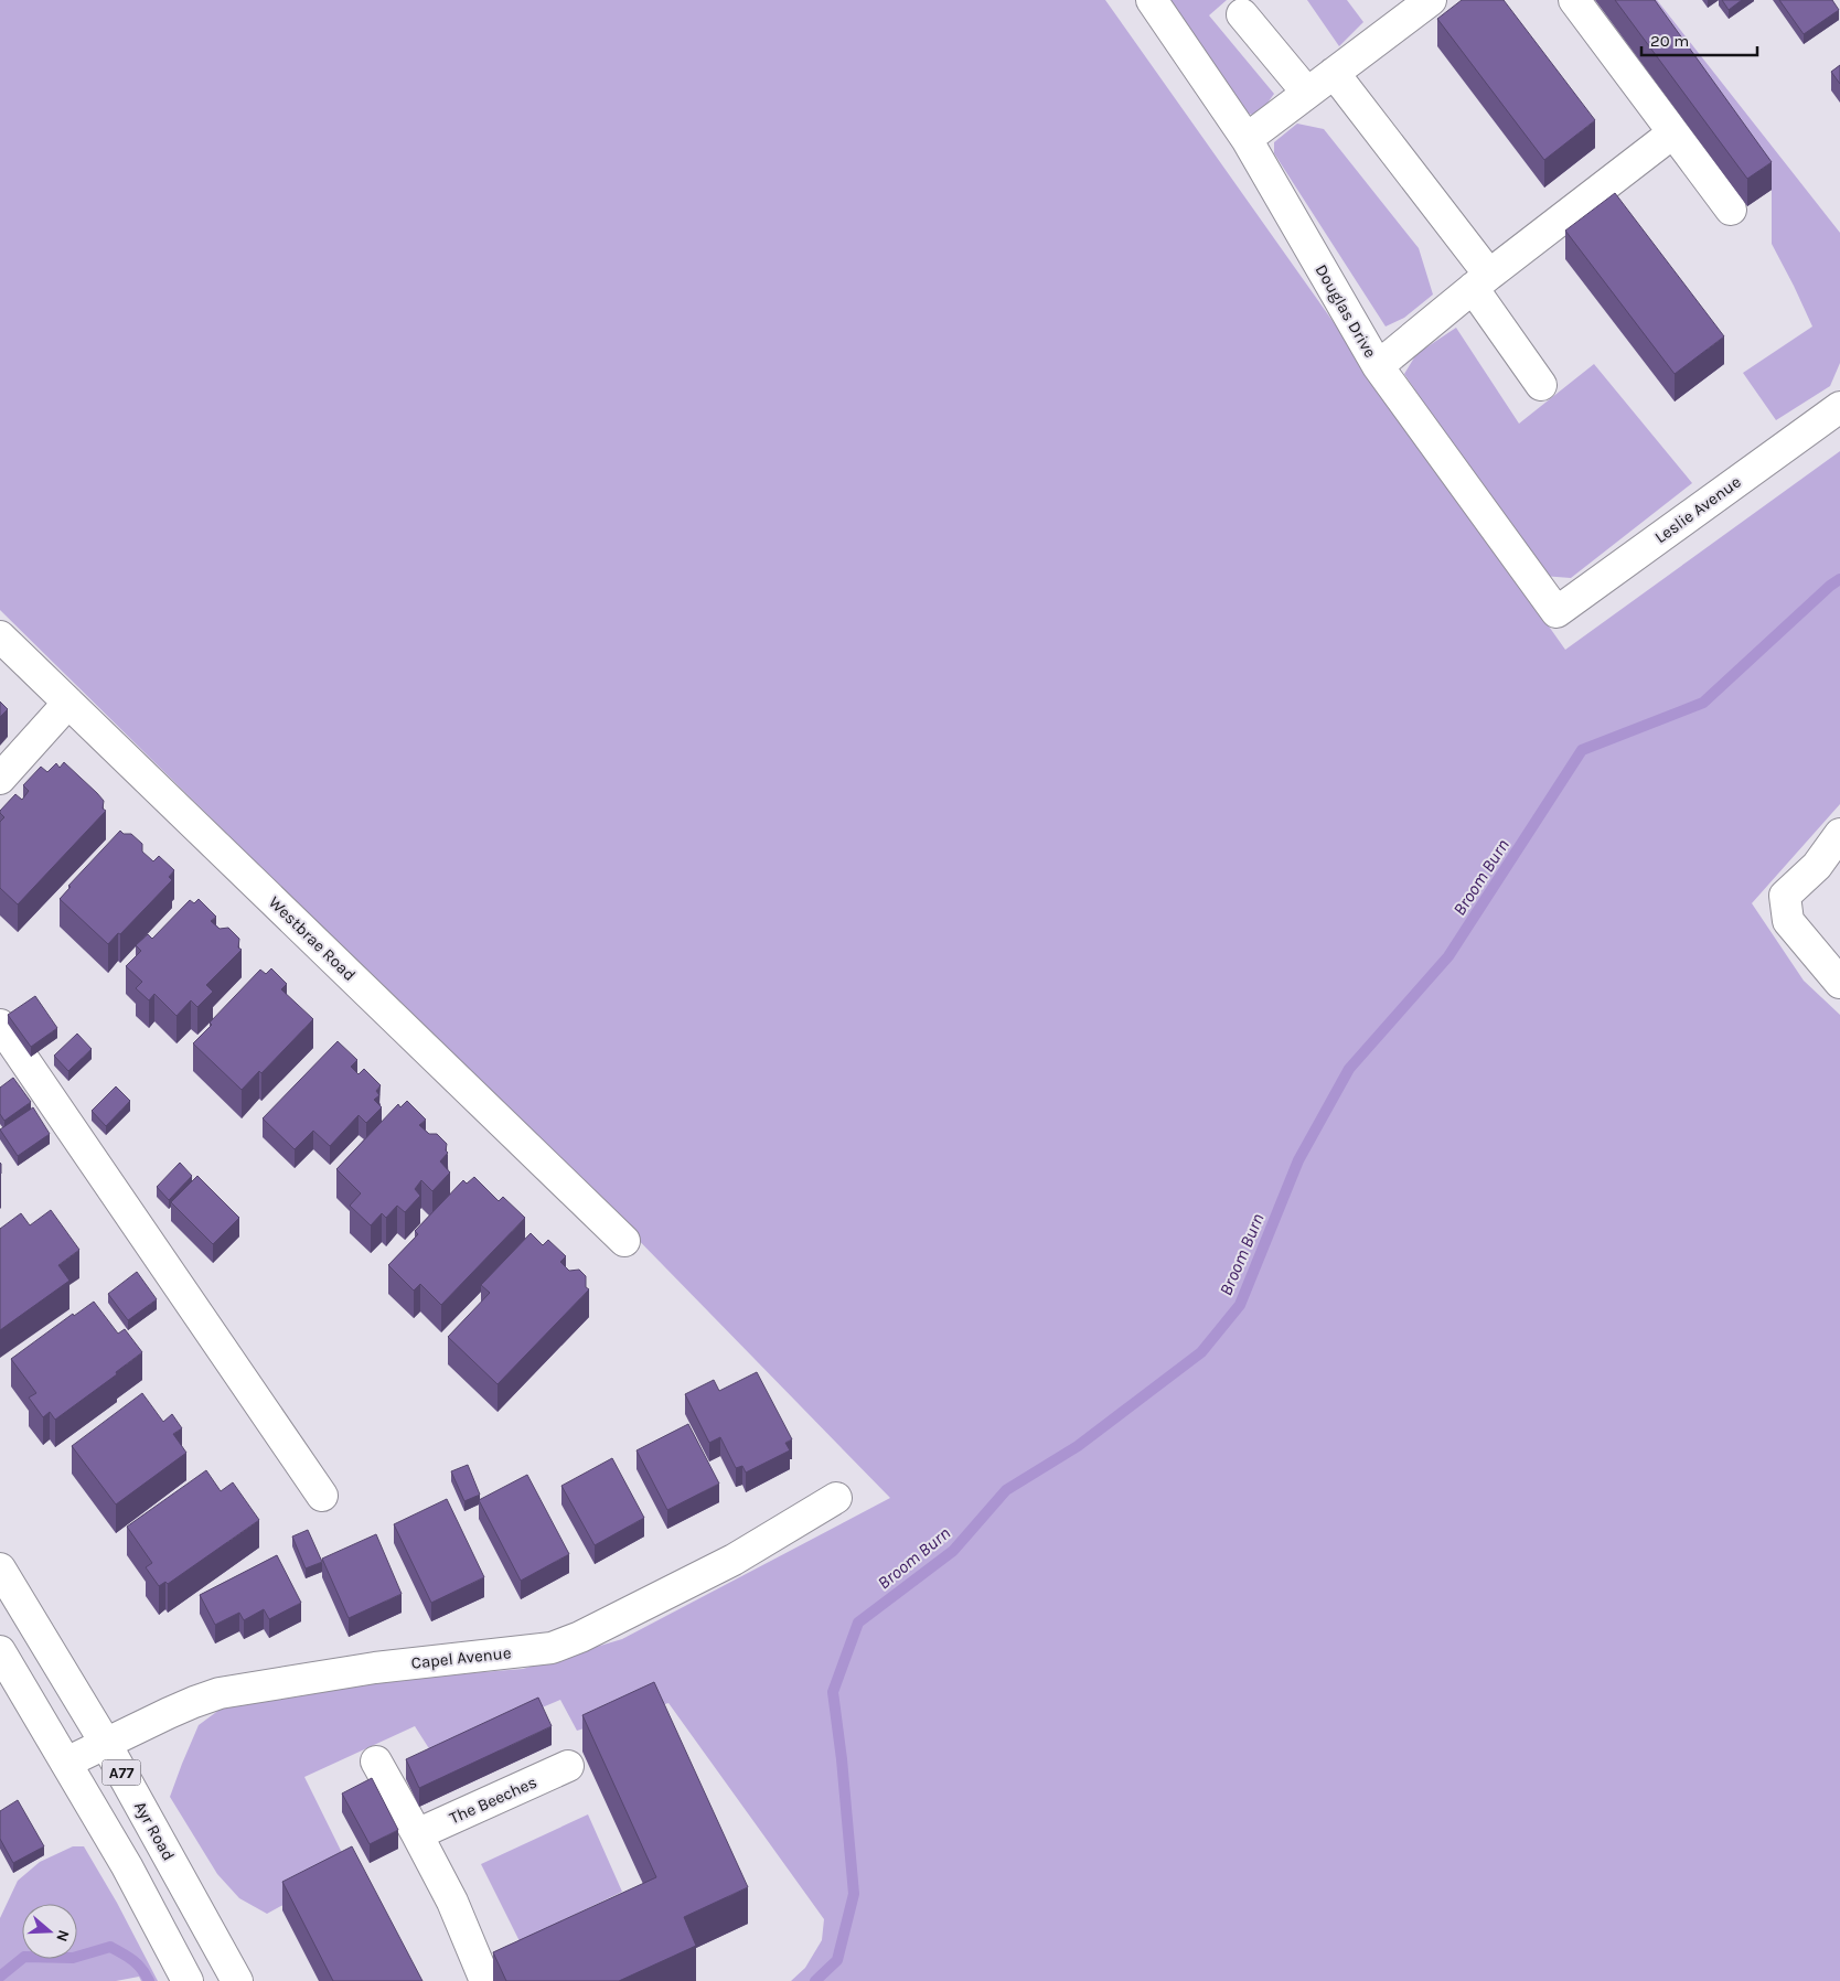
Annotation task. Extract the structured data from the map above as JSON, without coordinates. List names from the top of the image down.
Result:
{
  "streets": {
    "street": [
      "Douglas Drive",
      "Leslie Avenue",
      "Westbrae Road",
      "Capel Avenue",
      "A77",
      "The Beeches",
      "Ayr Road"
    ]
  },
  "crossings": [
    ["Douglas Drive", "Leslie Avenue"],
    ["Capel Avenue", "A77"],
    ["Capel Avenue", "Ayr Road"]
  ],
  "water": ["Broom Burn"],
  "scale_bar": "20 m",
  "north": "right"
}
